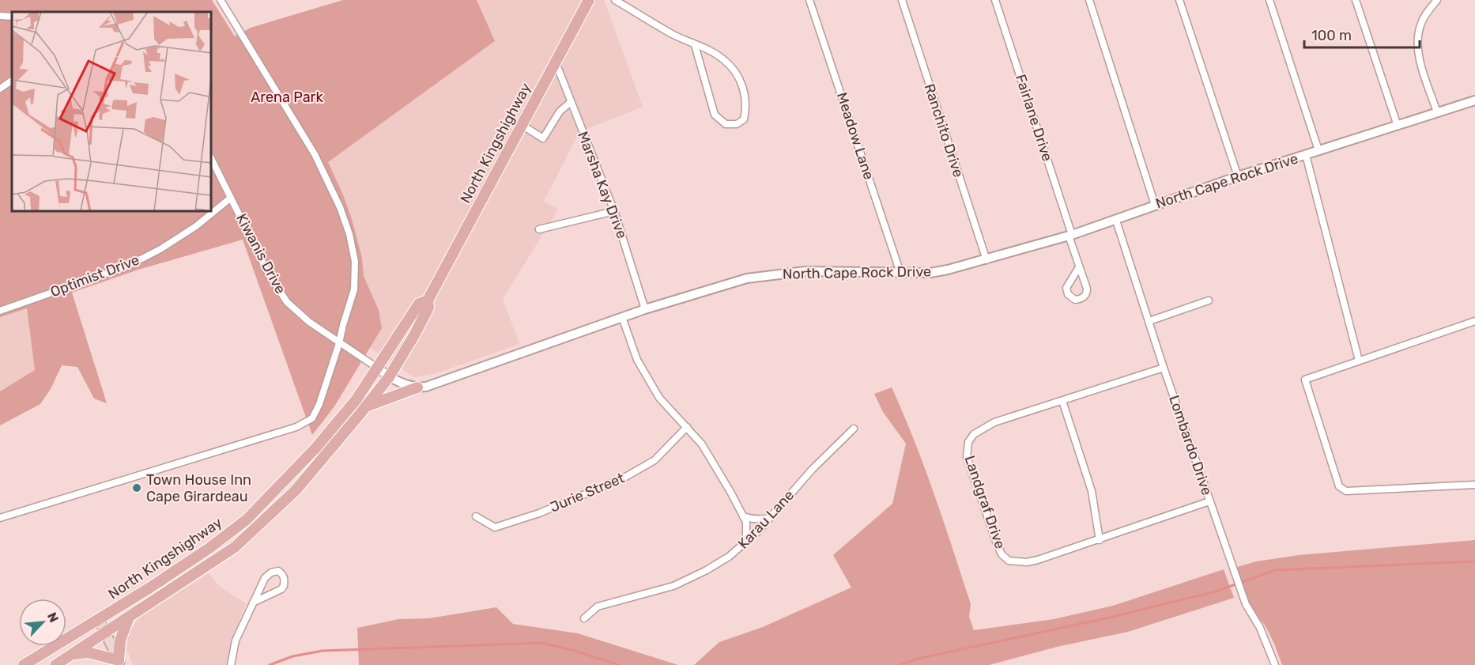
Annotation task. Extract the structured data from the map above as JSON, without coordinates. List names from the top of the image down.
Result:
{
  "streets": {
    "main road": ["North Kingshighway"],
    "street": [
      "Fairlane Drive",
      "Ranchito Drive",
      "Meadow Lane",
      "North Cape Rock Drive",
      "Marsha Kay Drive",
      "Kiwanis Drive",
      "Optimist Drive",
      "Lombardo Drive",
      "Jurie Street",
      "Landgraf Drive",
      "Karau Lane"
    ]
  },
  "crossings": [
    ["Fairlane Drive", "North Cape Rock Drive"],
    ["Ranchito Drive", "North Cape Rock Drive"],
    ["Meadow Lane", "North Cape Rock Drive"],
    ["North Kingshighway", "Marsha Kay Drive"],
    ["North Kingshighway", "Kiwanis Drive"],
    ["North Cape Rock Drive", "Marsha Kay Drive"],
    ["North Cape Rock Drive", "Lombardo Drive"],
    ["Kiwanis Drive", "Optimist Drive"],
    ["Lombardo Drive", "Landgraf Drive"]
  ],
  "parks": ["Arena Park"],
  "places": ["Town House Inn Cape Girardeau"],
  "scale_bar": "100 m",
  "north": "top right"
}
